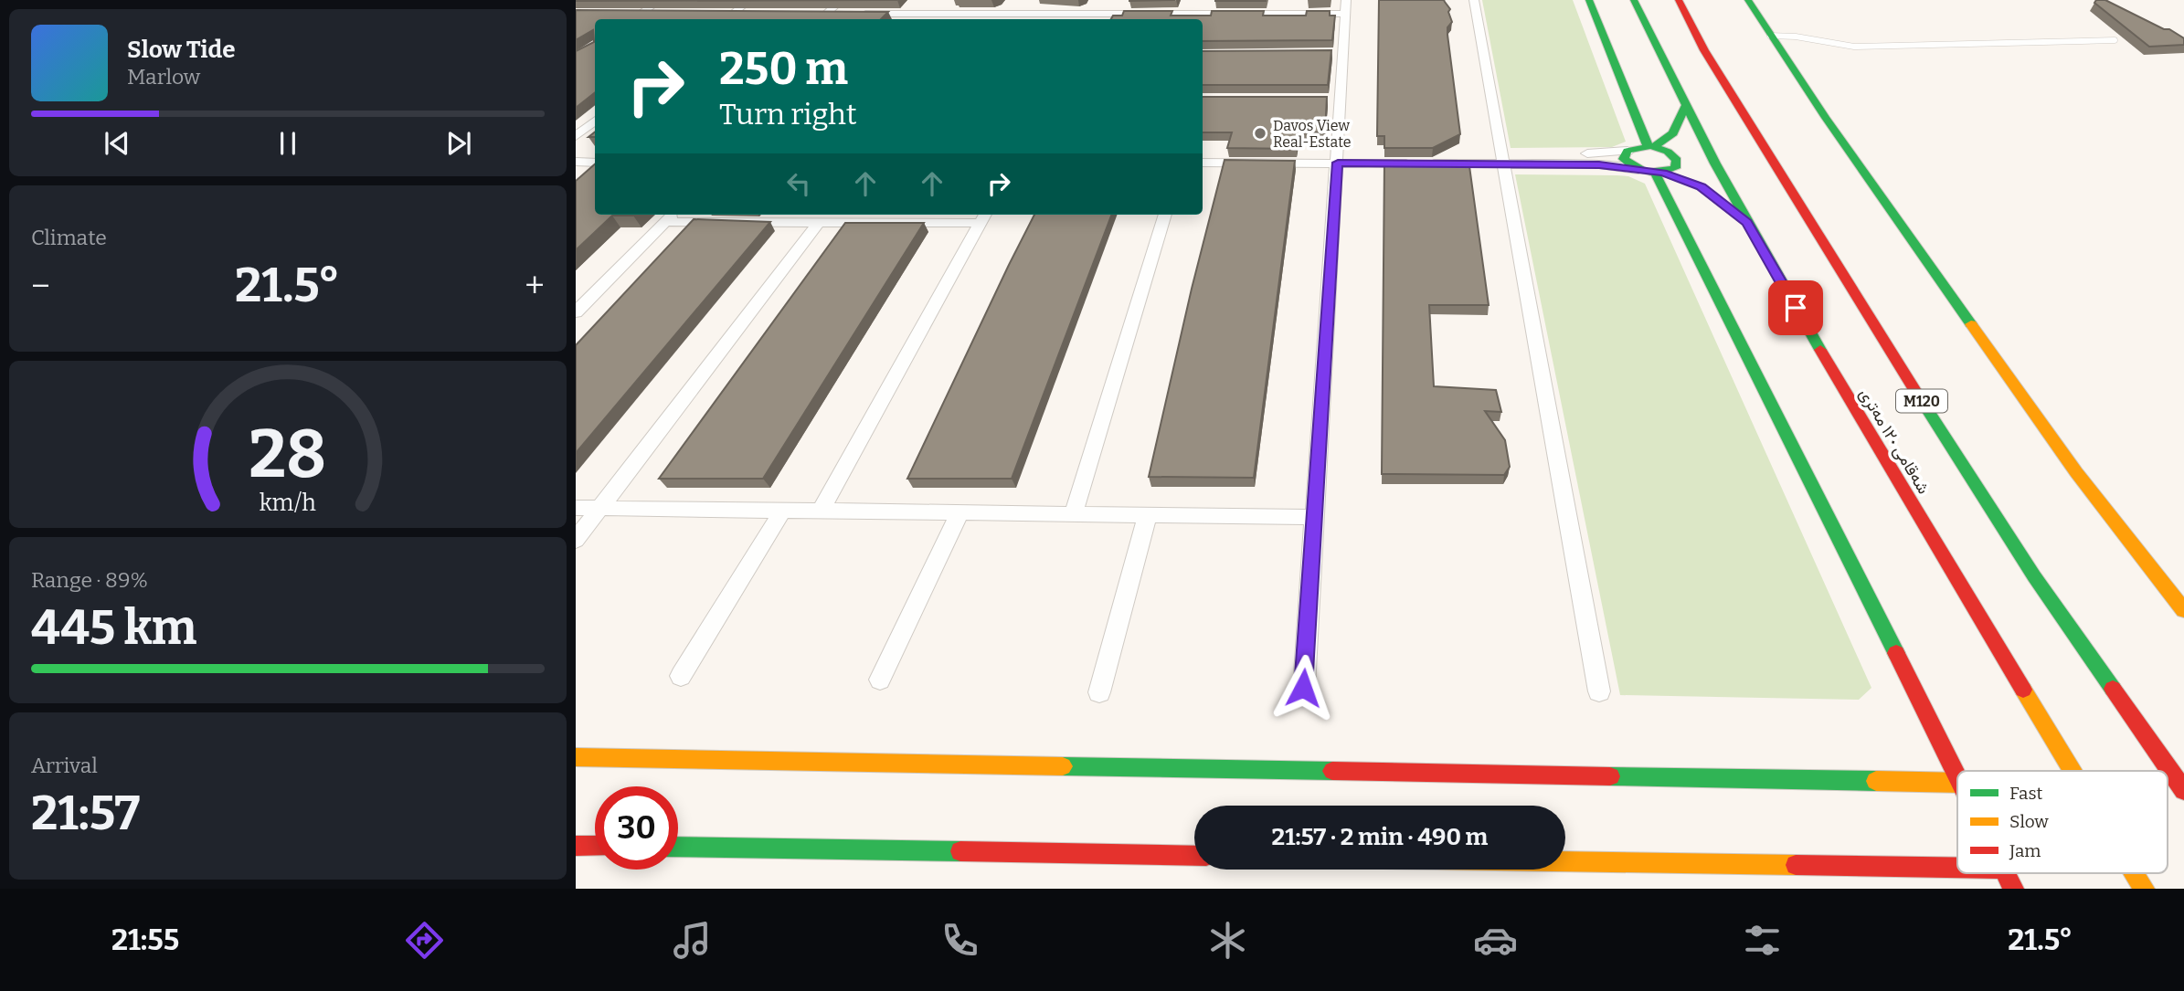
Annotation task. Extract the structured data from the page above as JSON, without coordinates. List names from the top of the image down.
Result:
{
  "streets": {
    "main road": ["M120", "شەقامی ١٢٠ مەتری"]
  },
  "places": ["Davos View Real-Estate"],
  "legend": ["Fast", "Slow", "Jam"],
  "page": {
    "turn": ["250 m", "Turn right"],
    "song": ["Slow Tide", "Marlow"],
    "tile": [
      "Climate",
      ["Range · 89%", "445 km"],
      ["Arrival", "21:57"]
    ],
    "heat": ["−", "21.5°", "+"],
    "limit": "30",
    "trip": "21:57 · 2 min · 490 m",
    "tabs": ["21:55", "21.5°"],
    "gauge": ["28", "km/h"]
  }
}
